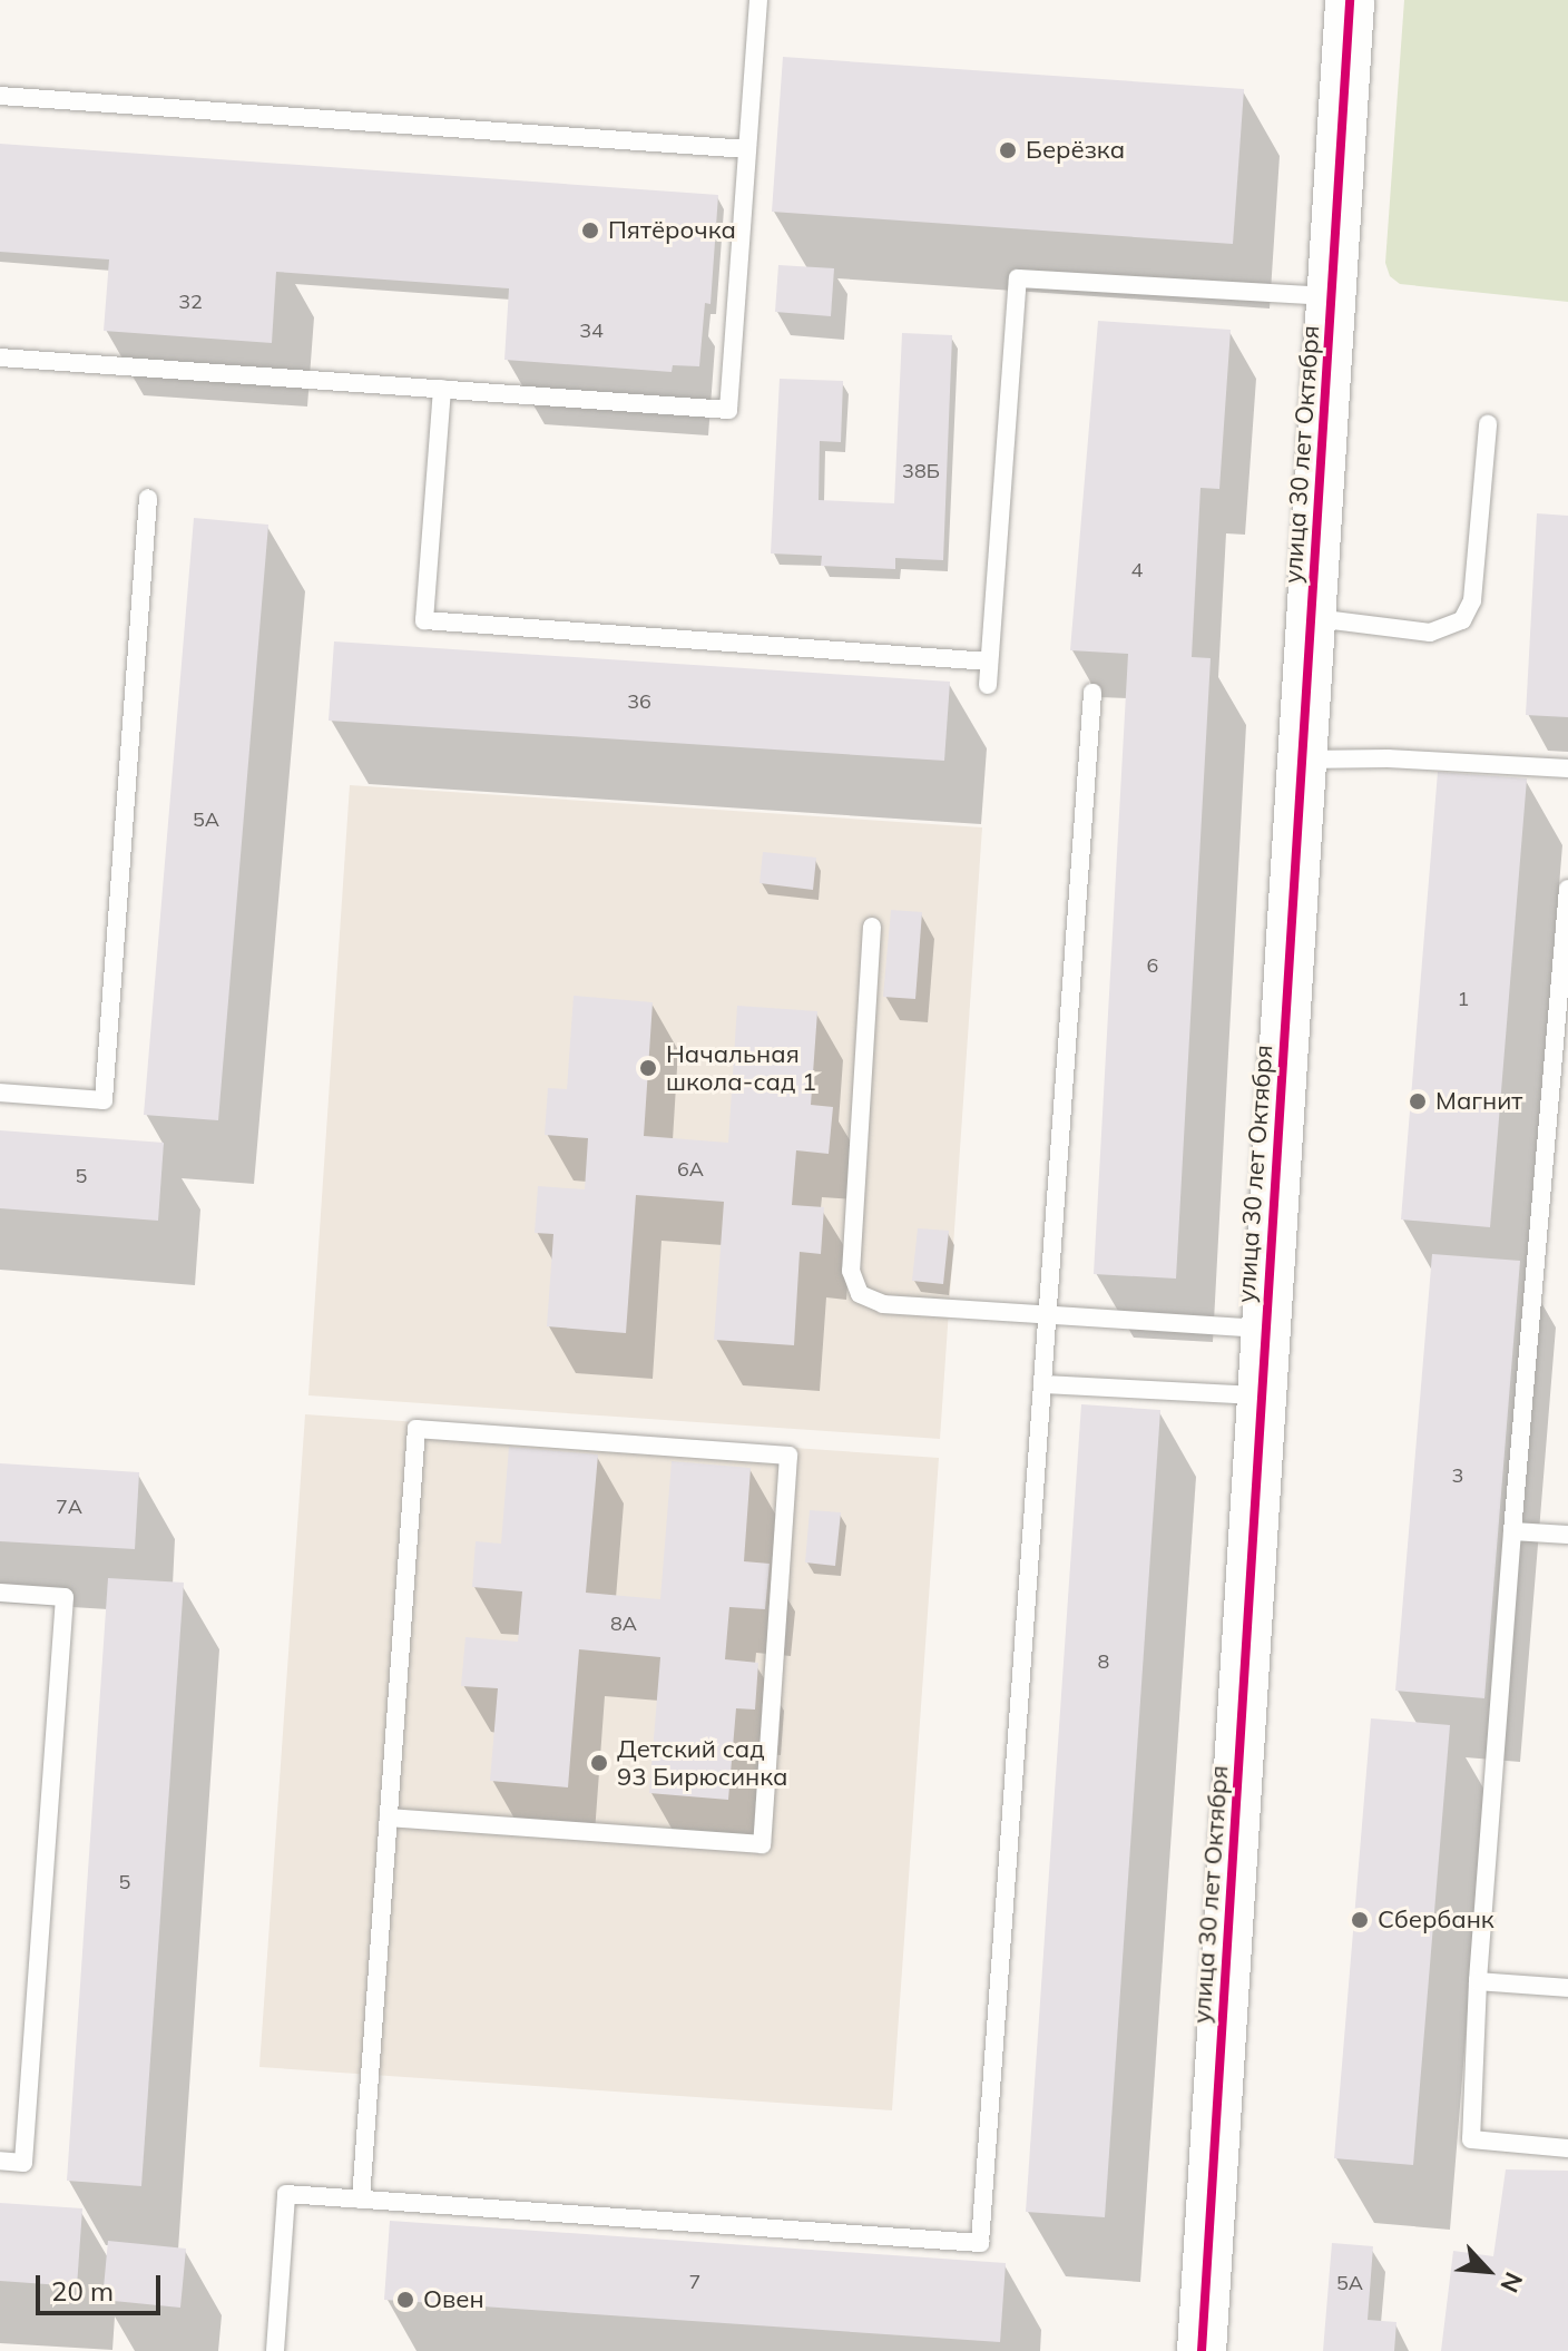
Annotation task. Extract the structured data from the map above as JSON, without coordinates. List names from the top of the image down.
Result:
{
  "streets": {
    "street": ["улица 30 лет Октября"]
  },
  "places": [
    "Берёзка",
    "Пятёрочка",
    "Начальная школа-сад 1",
    "Магнит",
    "Детский сад 93 Бирюсинка",
    "Сбербанк",
    "Овен"
  ],
  "house_numbers": [
    "32",
    "34",
    "38Б",
    "4",
    "36",
    "5А",
    "6",
    "1",
    "6А",
    "5",
    "3",
    "7А",
    "8А",
    "8",
    "5",
    "7",
    "5А"
  ],
  "scale_bar": "20 m",
  "north": "bottom right"
}
